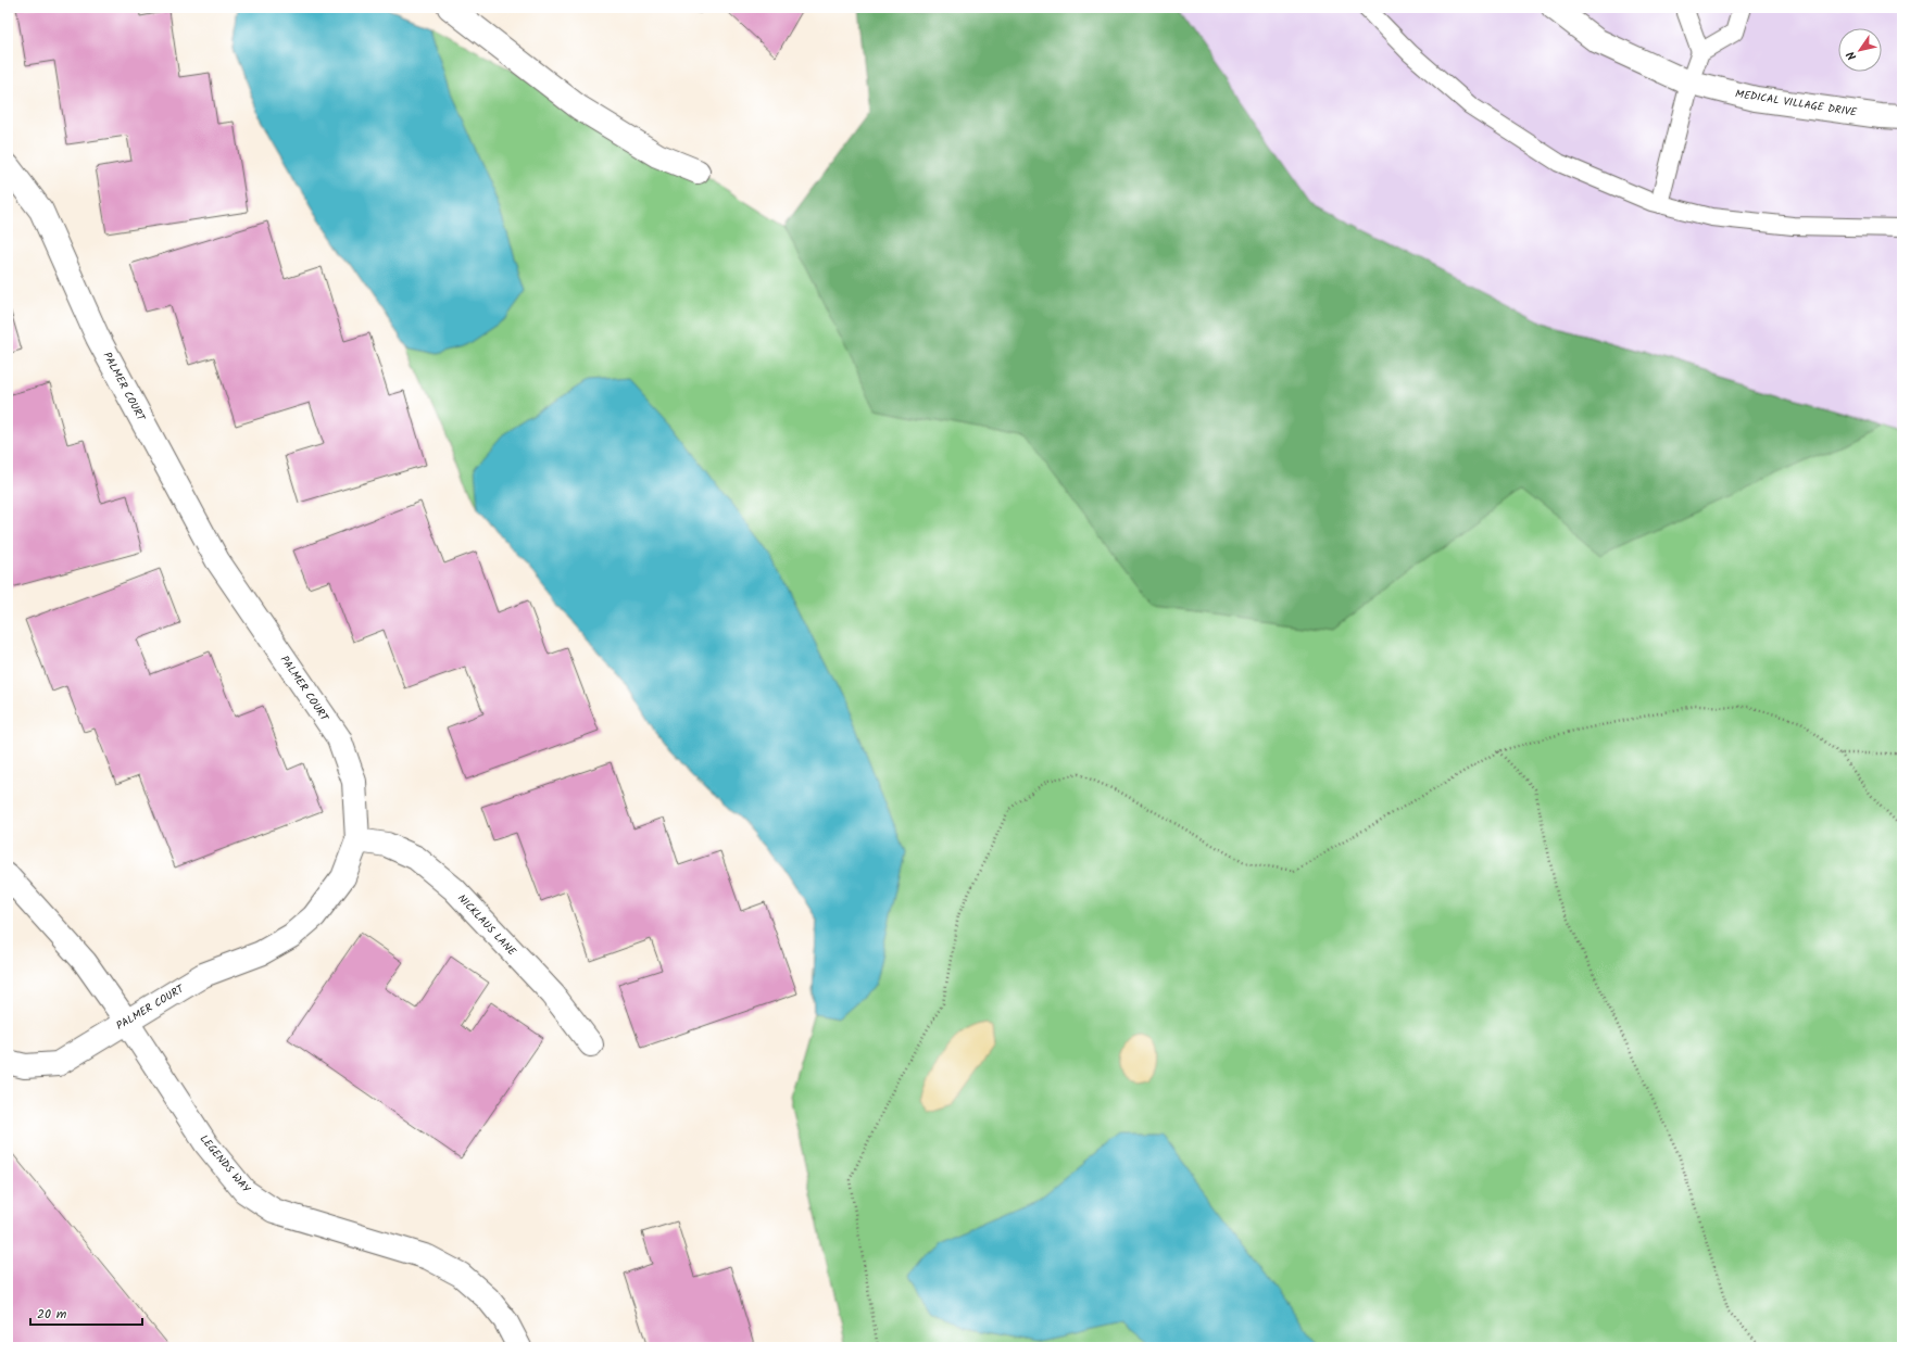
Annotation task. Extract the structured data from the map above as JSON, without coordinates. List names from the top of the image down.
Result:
{
  "streets": {
    "street": [
      "MEDICAL VILLAGE DRIVE",
      "PALMER COURT",
      "NICKLAUS LANE",
      "LEGENDS WAY"
    ]
  },
  "crossings": [
    ["PALMER COURT", "NICKLAUS LANE"],
    ["PALMER COURT", "LEGENDS WAY"]
  ],
  "scale_bar": "20 m",
  "north": "bottom left"
}
